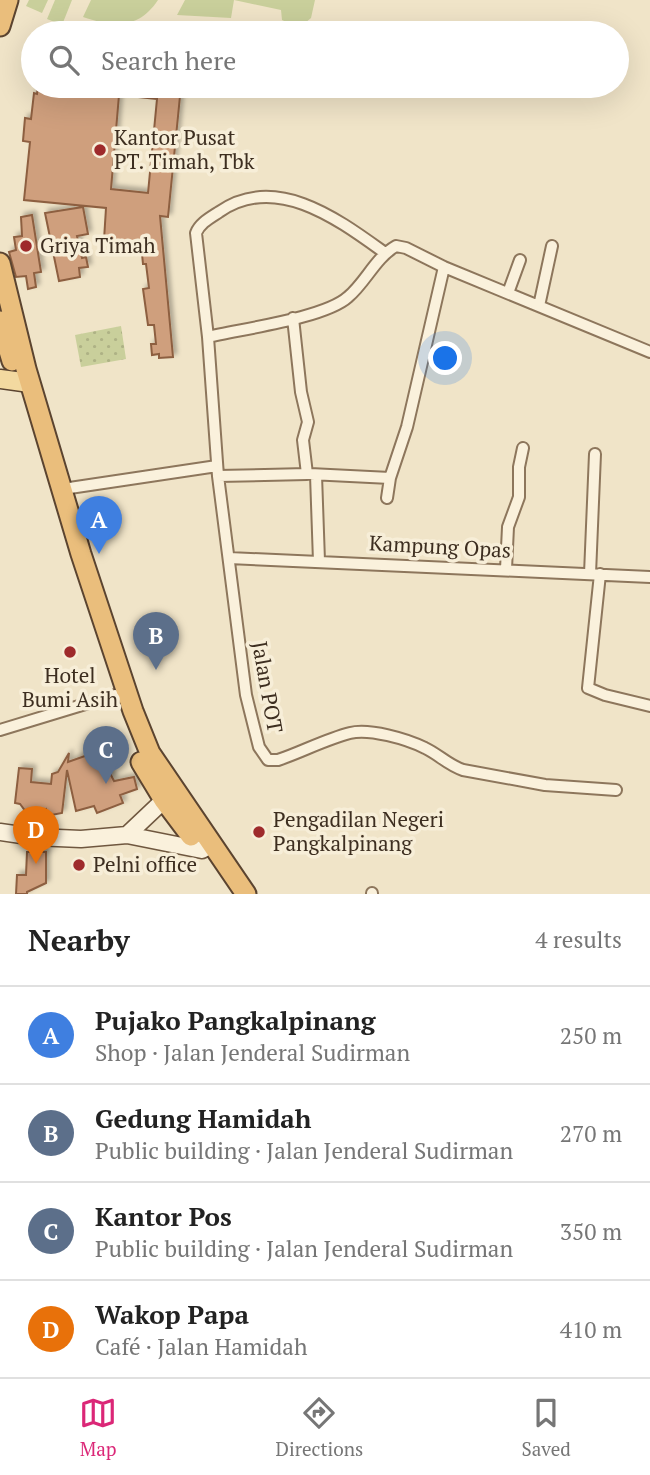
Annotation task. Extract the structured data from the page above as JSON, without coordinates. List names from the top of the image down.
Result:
{
  "streets": {
    "street": ["Kampung Opas", "Jalan POT"]
  },
  "crossings": [
    ["Kampung Opas", "Jalan POT"]
  ],
  "places": [
    "Kantor Pusat PT. Timah, Tbk",
    "Griya Timah",
    "Hotel Bumi Asih",
    "Pengadilan Negeri Pangkalpinang",
    "Pelni office"
  ],
  "page": {
    "search": "Search here",
    "pins": [
      "A",
      "B",
      "C",
      "D"
    ],
    "heading": ["Nearby", "4 results"],
    "list": [
      {
        "mark": "A",
        "name": "Pujako Pangkalpinang",
        "note": "Shop · Jalan Jenderal Sudirman",
        "value": "250 m"
      },
      {
        "mark": "B",
        "name": "Gedung Hamidah",
        "note": "Public building · Jalan Jenderal Sudirman",
        "value": "270 m"
      },
      {
        "mark": "C",
        "name": "Kantor Pos",
        "note": "Public building · Jalan Jenderal Sudirman",
        "value": "350 m"
      },
      {
        "mark": "D",
        "name": "Wakop Papa",
        "note": "Café · Jalan Hamidah",
        "value": "410 m"
      }
    ],
    "nav": ["Map", "Directions", "Saved"]
  }
}
